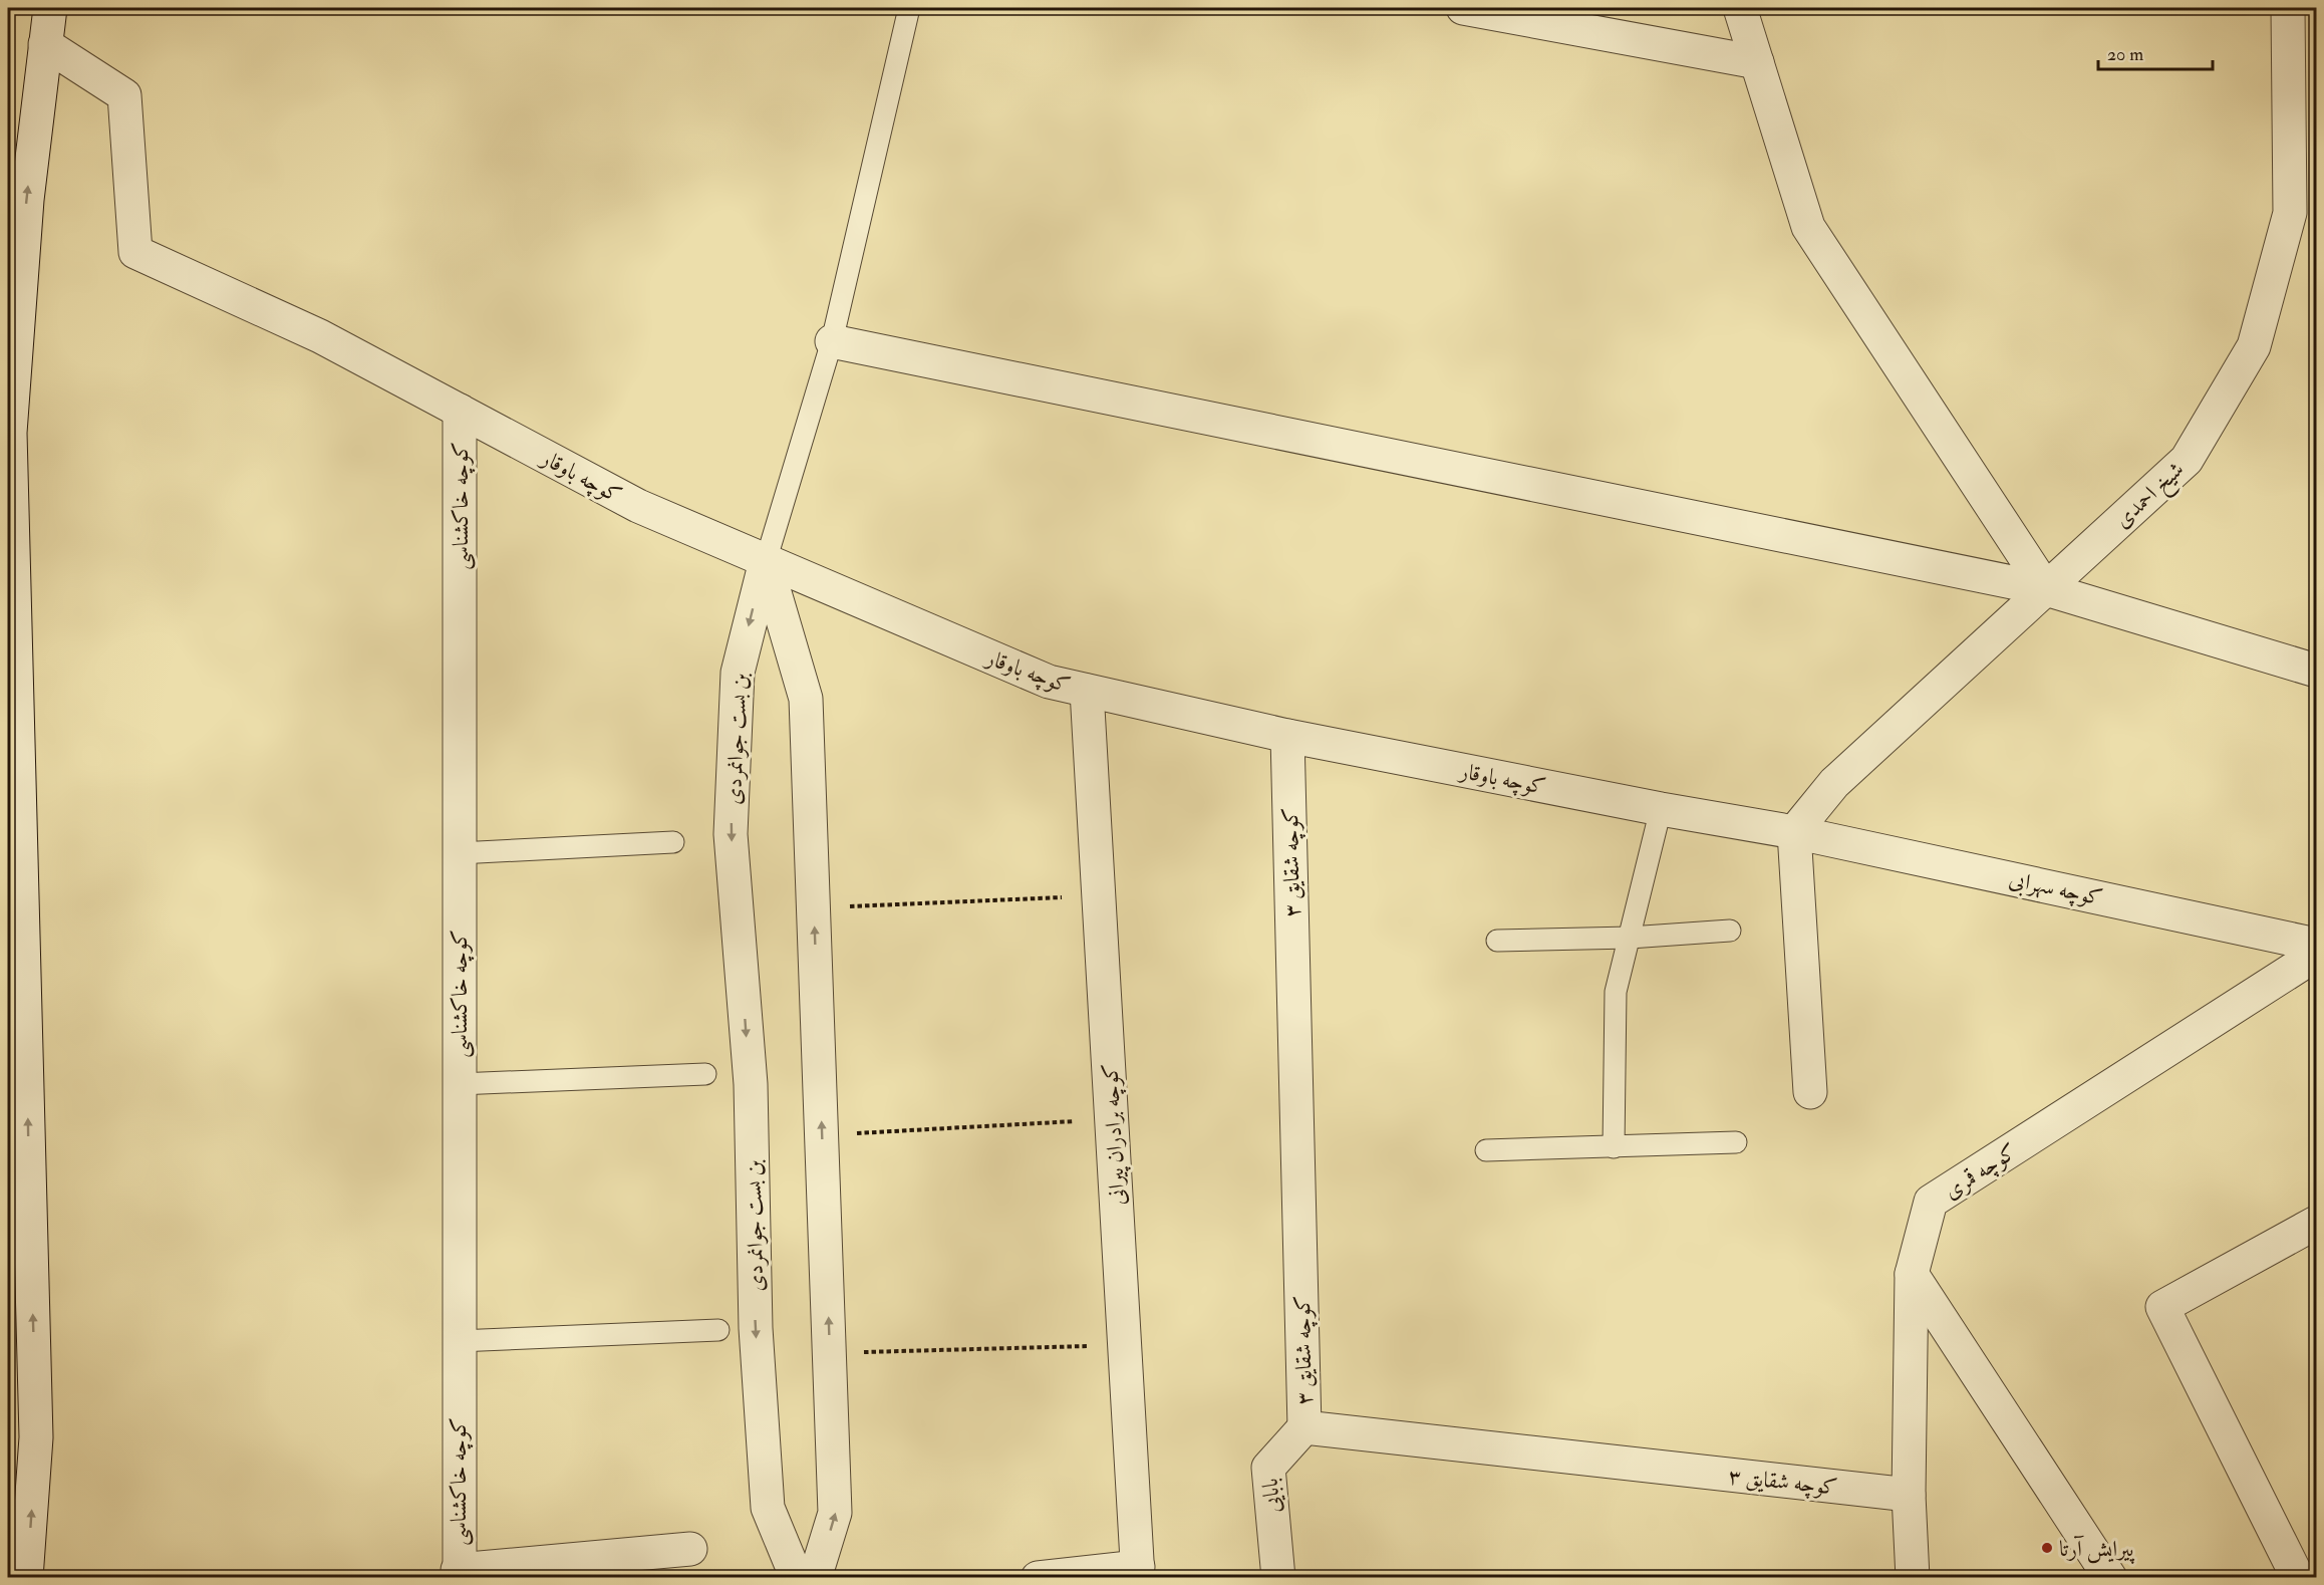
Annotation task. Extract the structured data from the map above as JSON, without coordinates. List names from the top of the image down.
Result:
{
  "streets": {
    "street": [
      "کوچه باوقار",
      "شیخ احمدی",
      "کوچه خاکشناسی",
      "بن بست جوانمردی",
      "کوچه شقایق ۳",
      "کوچه سهرابی",
      "کوچه برادران پیرانی",
      "کوچه قمری",
      "بابایی"
    ]
  },
  "crossings": [
    ["کوچه باوقار", "شیخ احمدی"],
    ["کوچه باوقار", "کوچه خاکشناسی"],
    ["کوچه باوقار", "بن بست جوانمردی"],
    ["کوچه باوقار", "کوچه شقایق ۳"],
    ["کوچه باوقار", "کوچه سهرابی"],
    ["کوچه باوقار", "کوچه برادران پیرانی"],
    ["شیخ احمدی", "کوچه سهرابی"],
    ["کوچه شقایق ۳", "کوچه قمری"],
    ["کوچه شقایق ۳", "بابایی"]
  ],
  "places": ["پیرایش آرتا"],
  "scale_bar": "20 m"
}
